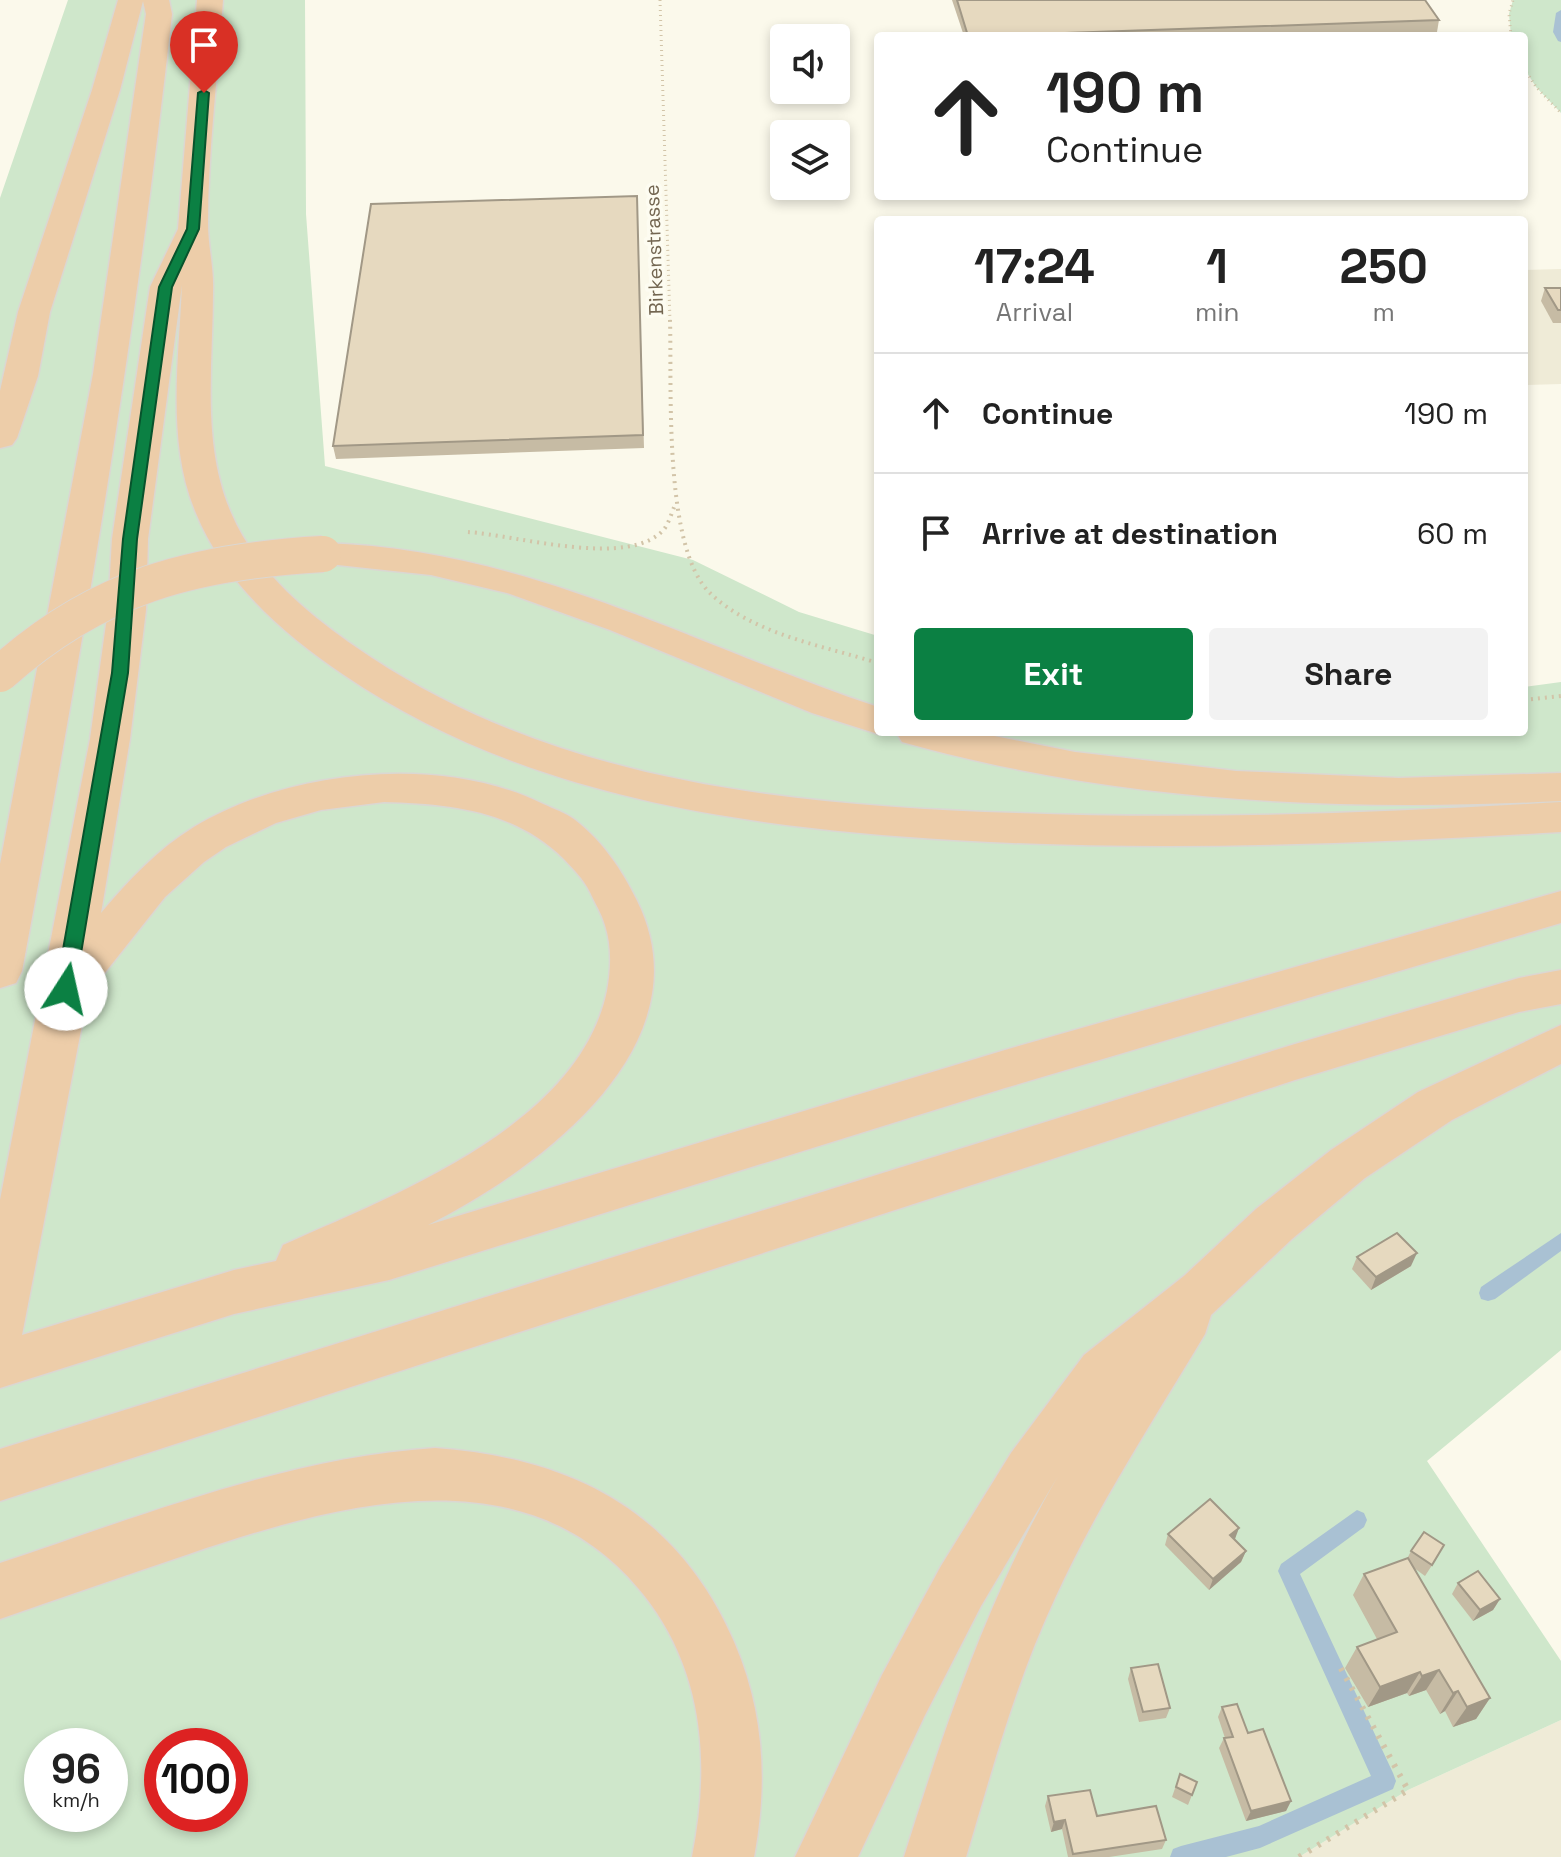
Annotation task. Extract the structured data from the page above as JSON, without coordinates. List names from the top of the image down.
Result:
{
  "streets": {
    "path": ["Birkenstrasse"]
  },
  "page": {
    "turn": ["190 m", "Continue"],
    "eta": [
      "17:24",
      "Arrival",
      "1",
      "min",
      "250",
      "m"
    ],
    "list": [
      {
        "name": "Continue",
        "value": "190 m"
      },
      {
        "name": "Arrive at destination",
        "value": "60 m"
      }
    ],
    "buttons": ["Exit", "Share"],
    "speed": "96 km/h",
    "limit": "100"
  }
}
